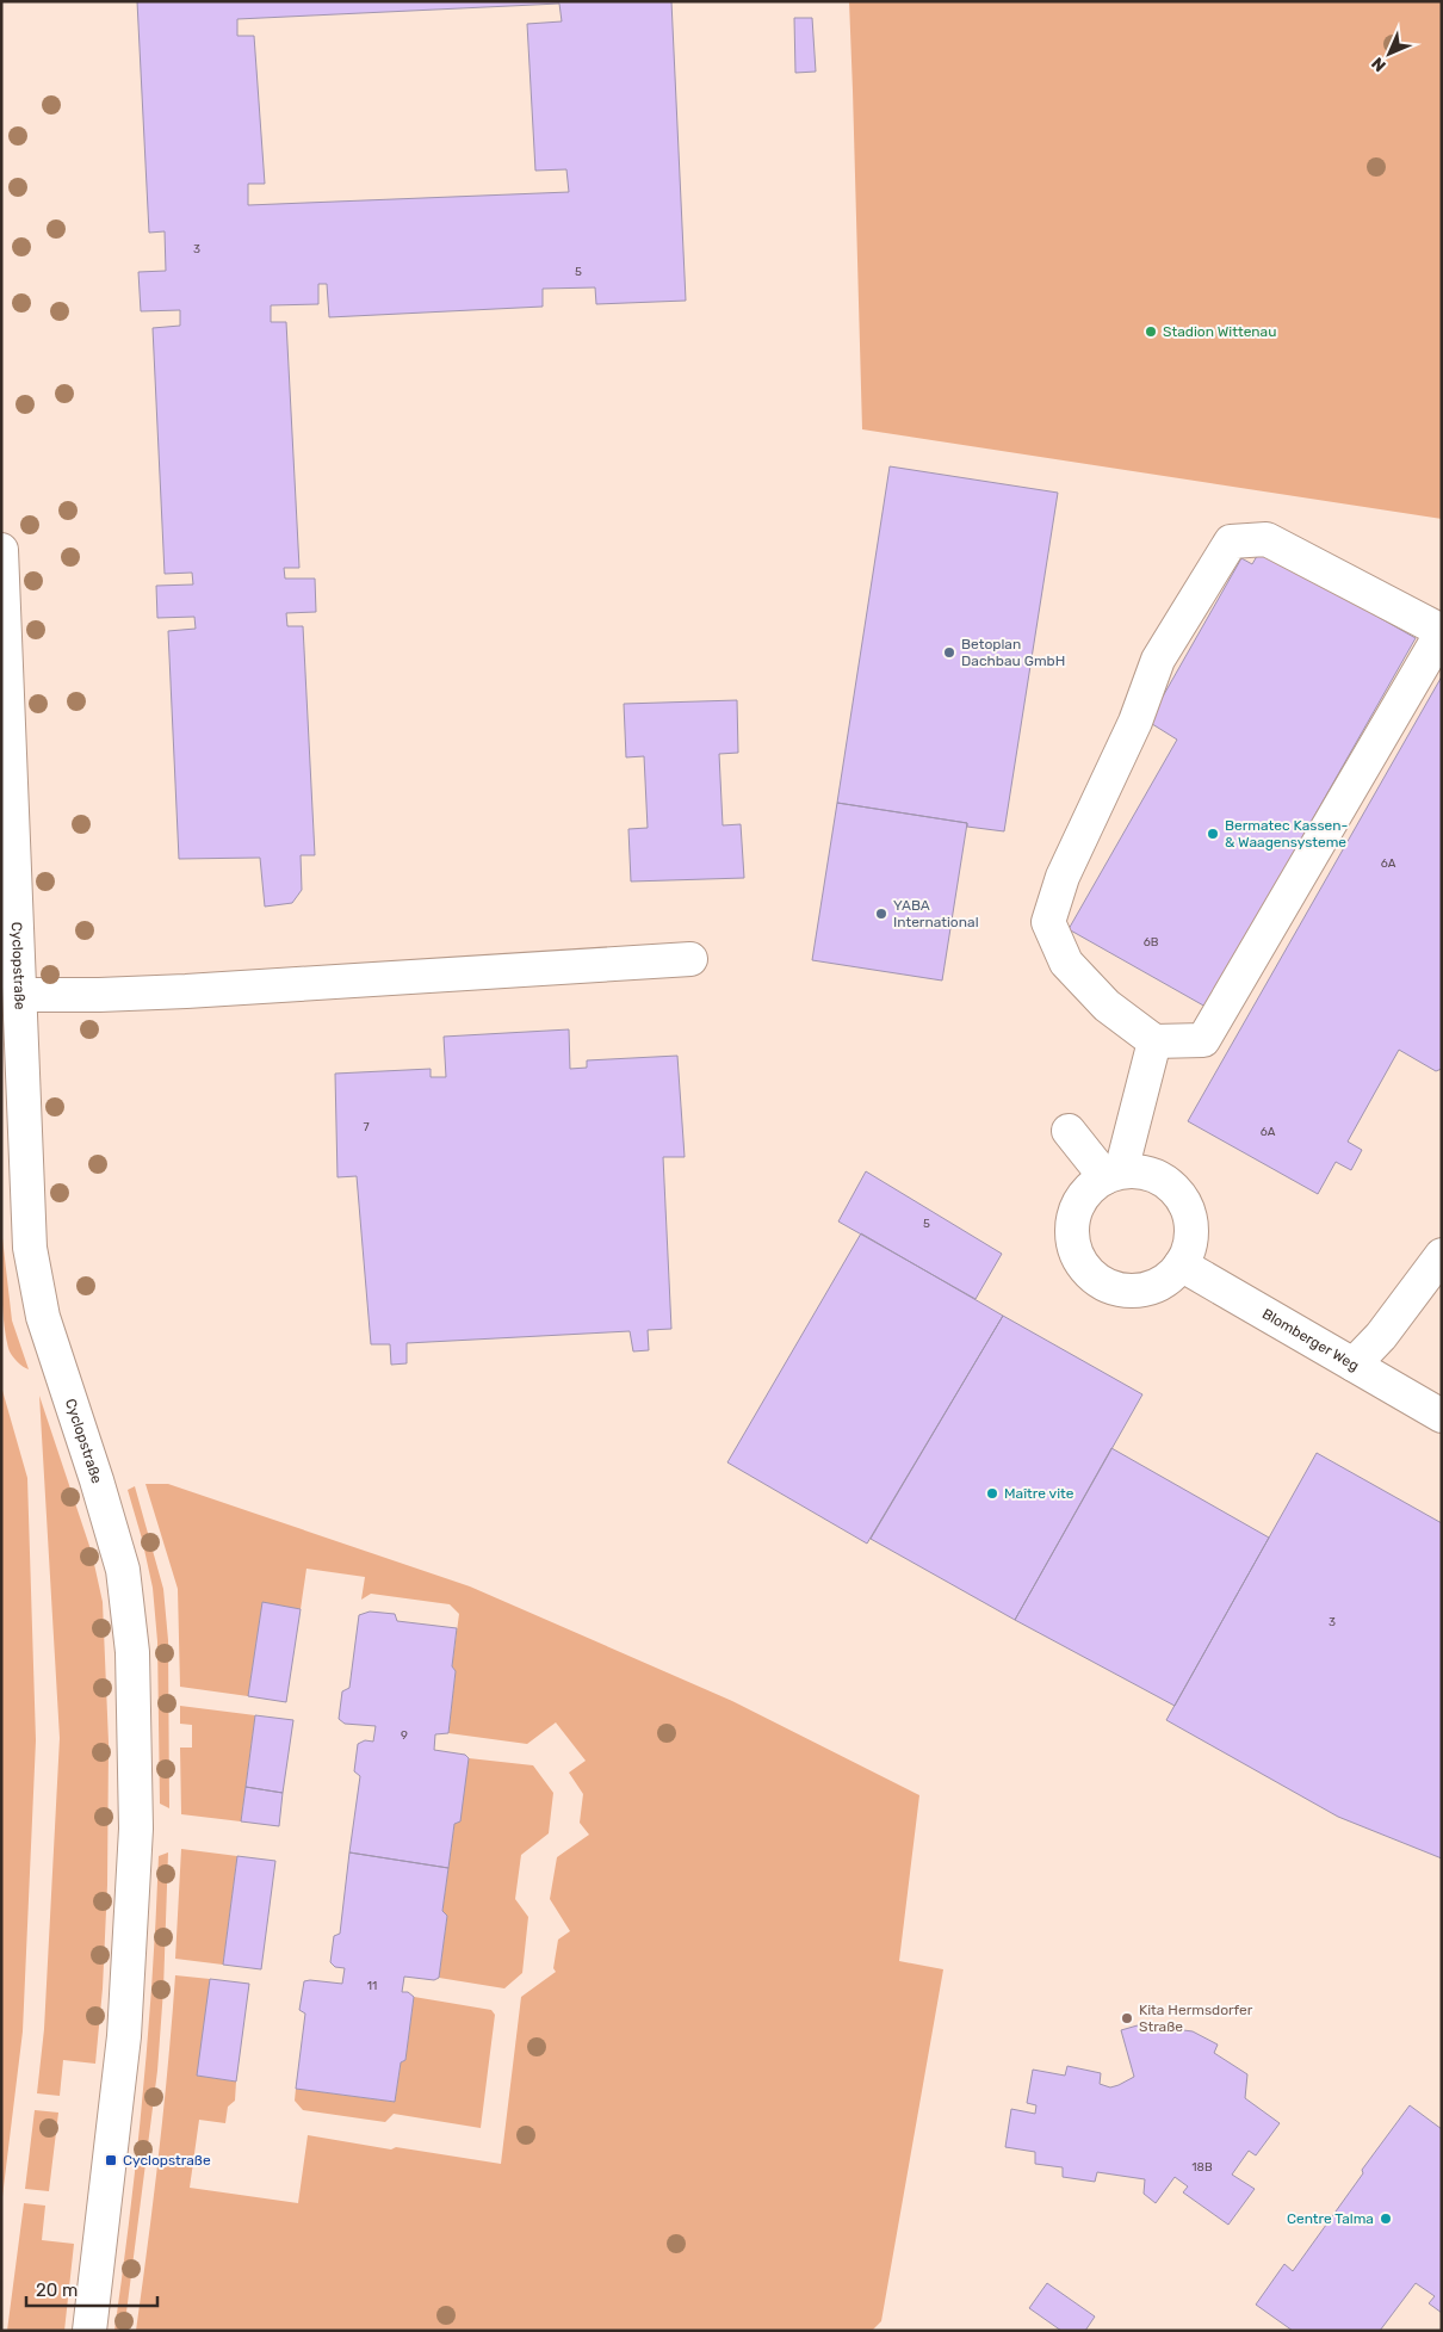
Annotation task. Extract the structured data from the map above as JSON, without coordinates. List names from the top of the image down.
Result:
{
  "streets": {
    "street": ["Cyclopstraße", "Blomberger Weg"]
  },
  "places": {
    "other": [
      "Stadion Wittenau",
      "Betoplan Dachbau GmbH",
      "Bermatec Kassen- & Waagensysteme",
      "YABA International",
      "Maître vite",
      "Kita Hermsdorfer Straße",
      "Centre Talma"
    ],
    "transit": ["Cyclopstraße"]
  },
  "house_numbers": [
    "3",
    "5",
    "6A",
    "6B",
    "7",
    "6A",
    "5",
    "3",
    "9",
    "11",
    "18B"
  ],
  "scale_bar": "20 m",
  "north": "bottom left"
}
